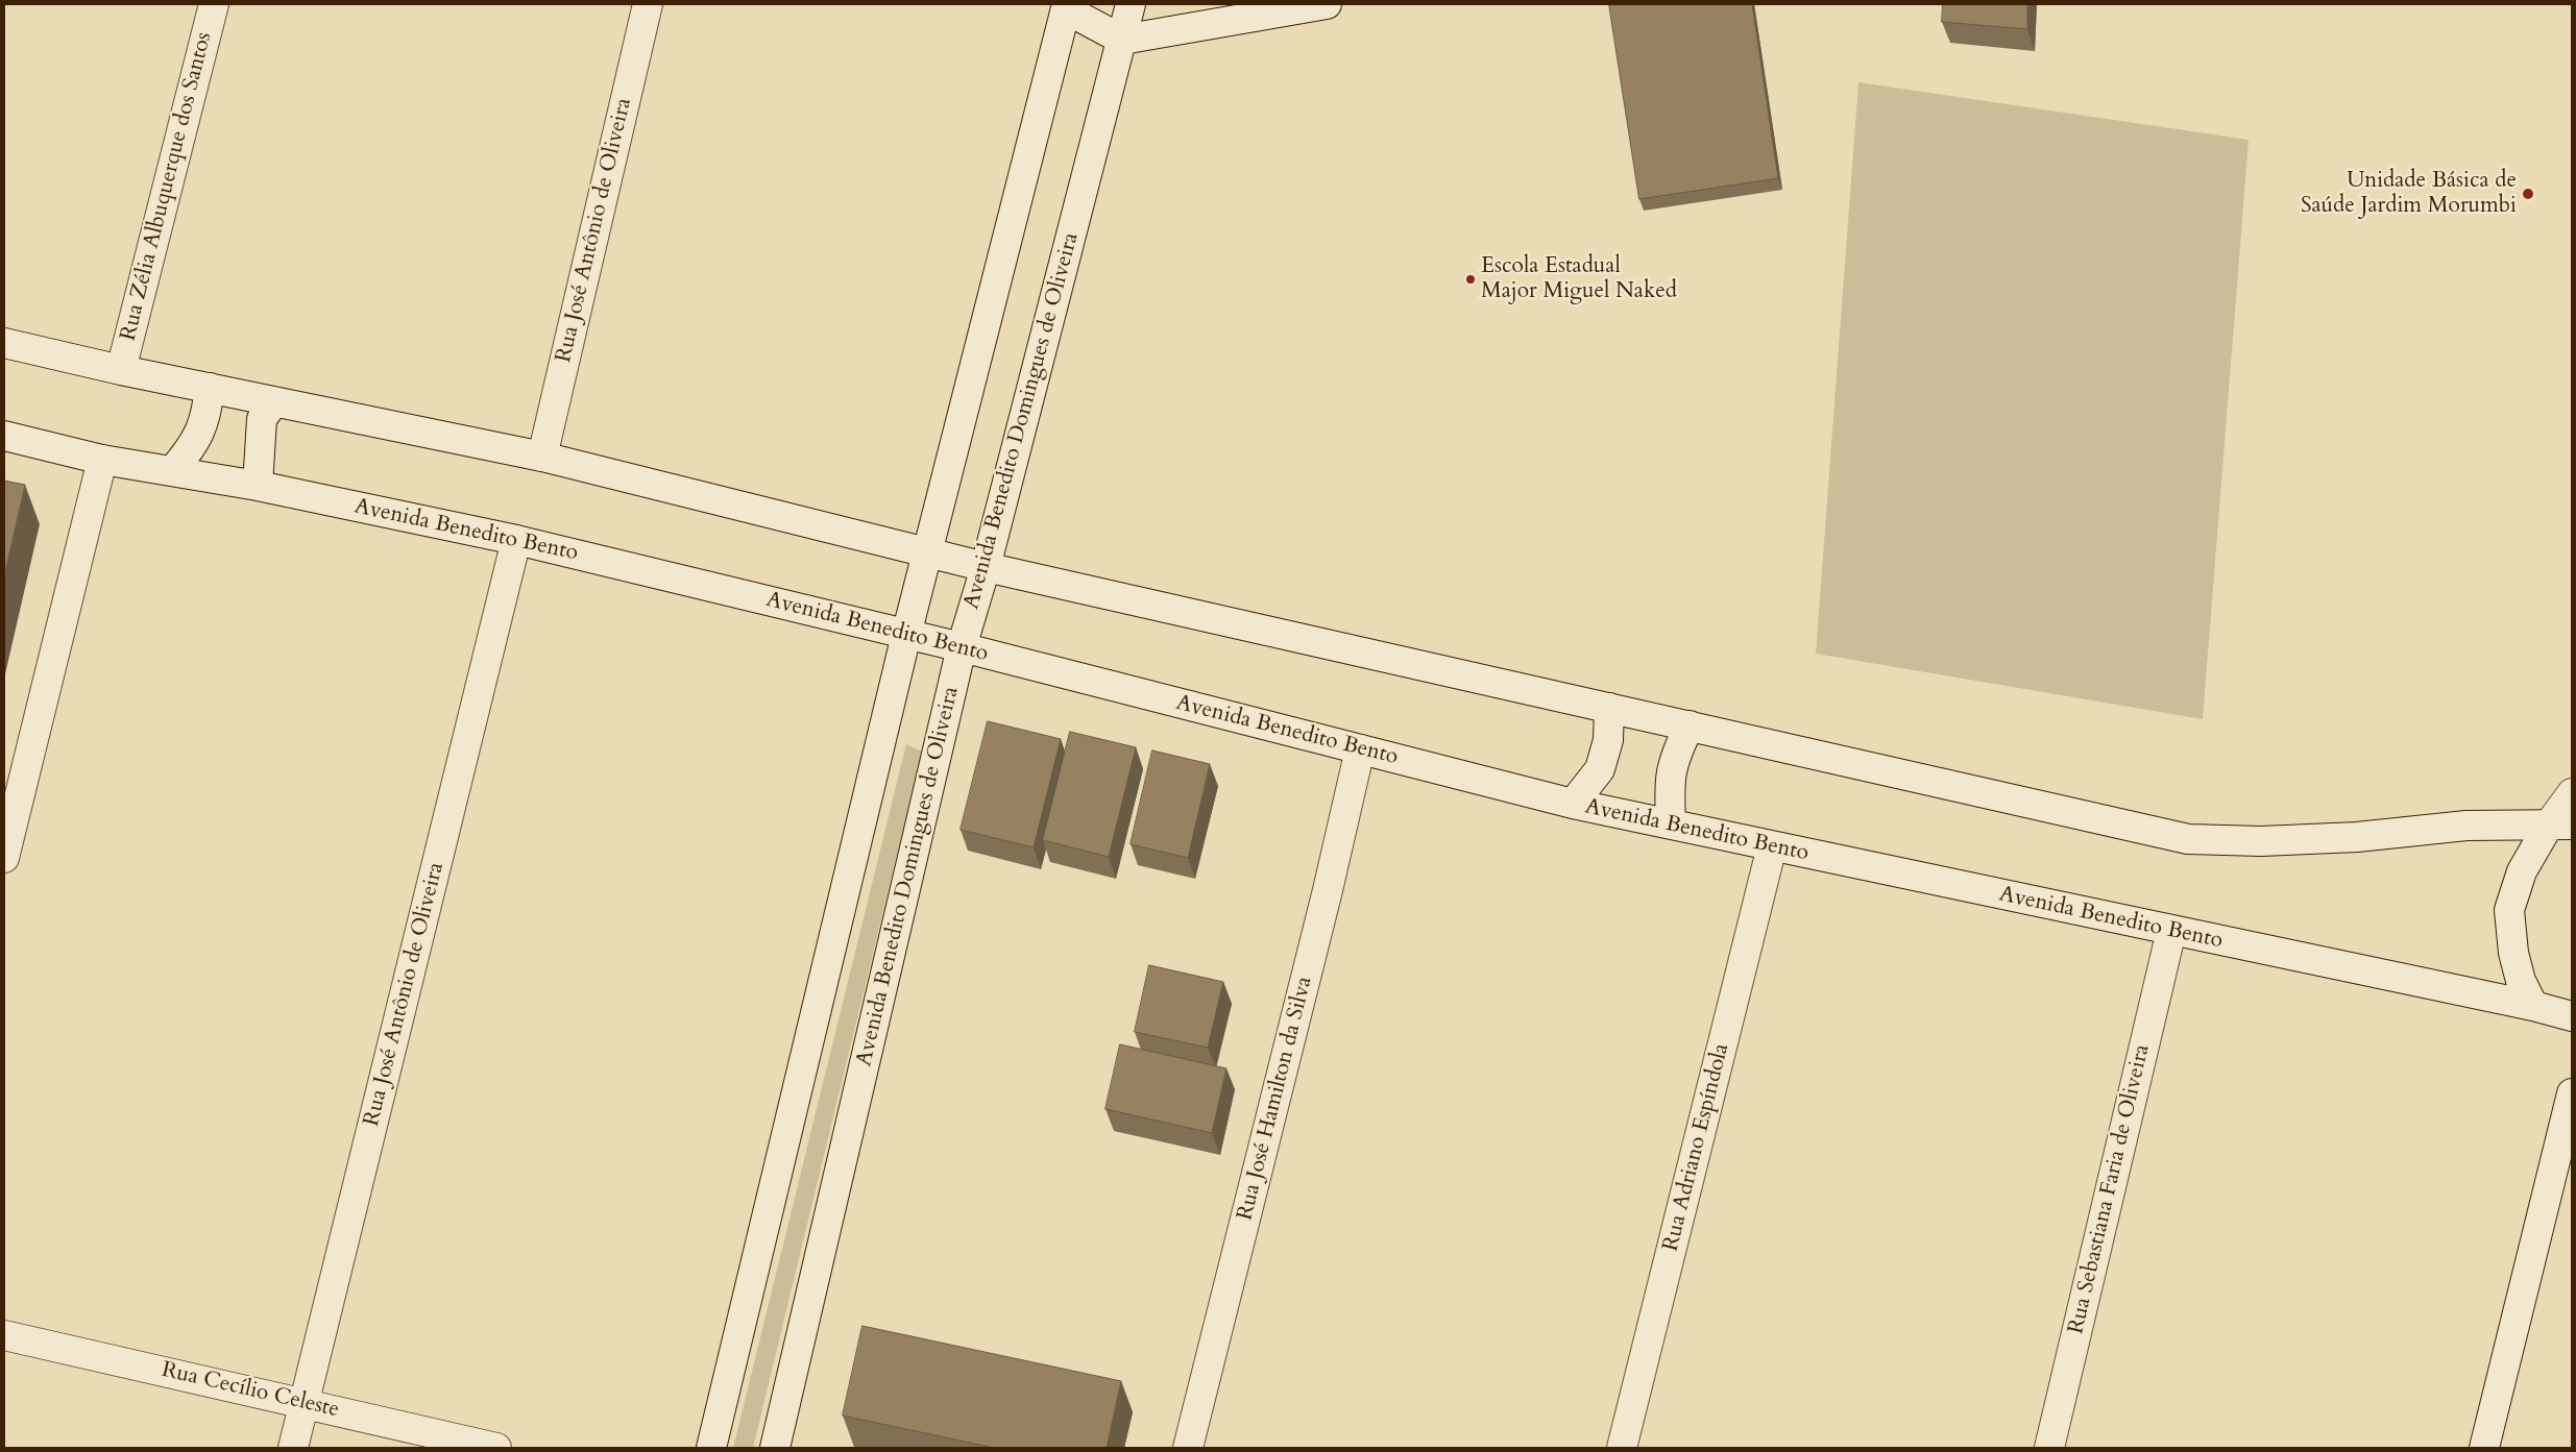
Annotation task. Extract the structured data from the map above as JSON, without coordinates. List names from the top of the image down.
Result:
{
  "streets": {
    "street": [
      "Rua Zélia Albuquerque dos Santos",
      "Rua José Antônio de Oliveira",
      "Avenida Benedito Domingues de Oliveira",
      "Avenida Benedito Bento",
      "Rua José Hamilton da Silva",
      "Rua Adriano Espíndola",
      "Rua Sebastiana Faria de Oliveira",
      "Rua Cecílio Celeste"
    ]
  },
  "crossings": [
    ["Rua José Antônio de Oliveira", "Avenida Benedito Bento"],
    ["Rua José Antônio de Oliveira", "Rua Cecílio Celeste"],
    ["Avenida Benedito Domingues de Oliveira", "Avenida Benedito Bento"],
    ["Avenida Benedito Bento", "Rua José Hamilton da Silva"],
    ["Avenida Benedito Bento", "Rua Adriano Espíndola"],
    ["Avenida Benedito Bento", "Rua Sebastiana Faria de Oliveira"]
  ],
  "places": ["Unidade Básica de Saúde Jardim Morumbi", "Escola Estadual Major Miguel Naked"]
}
